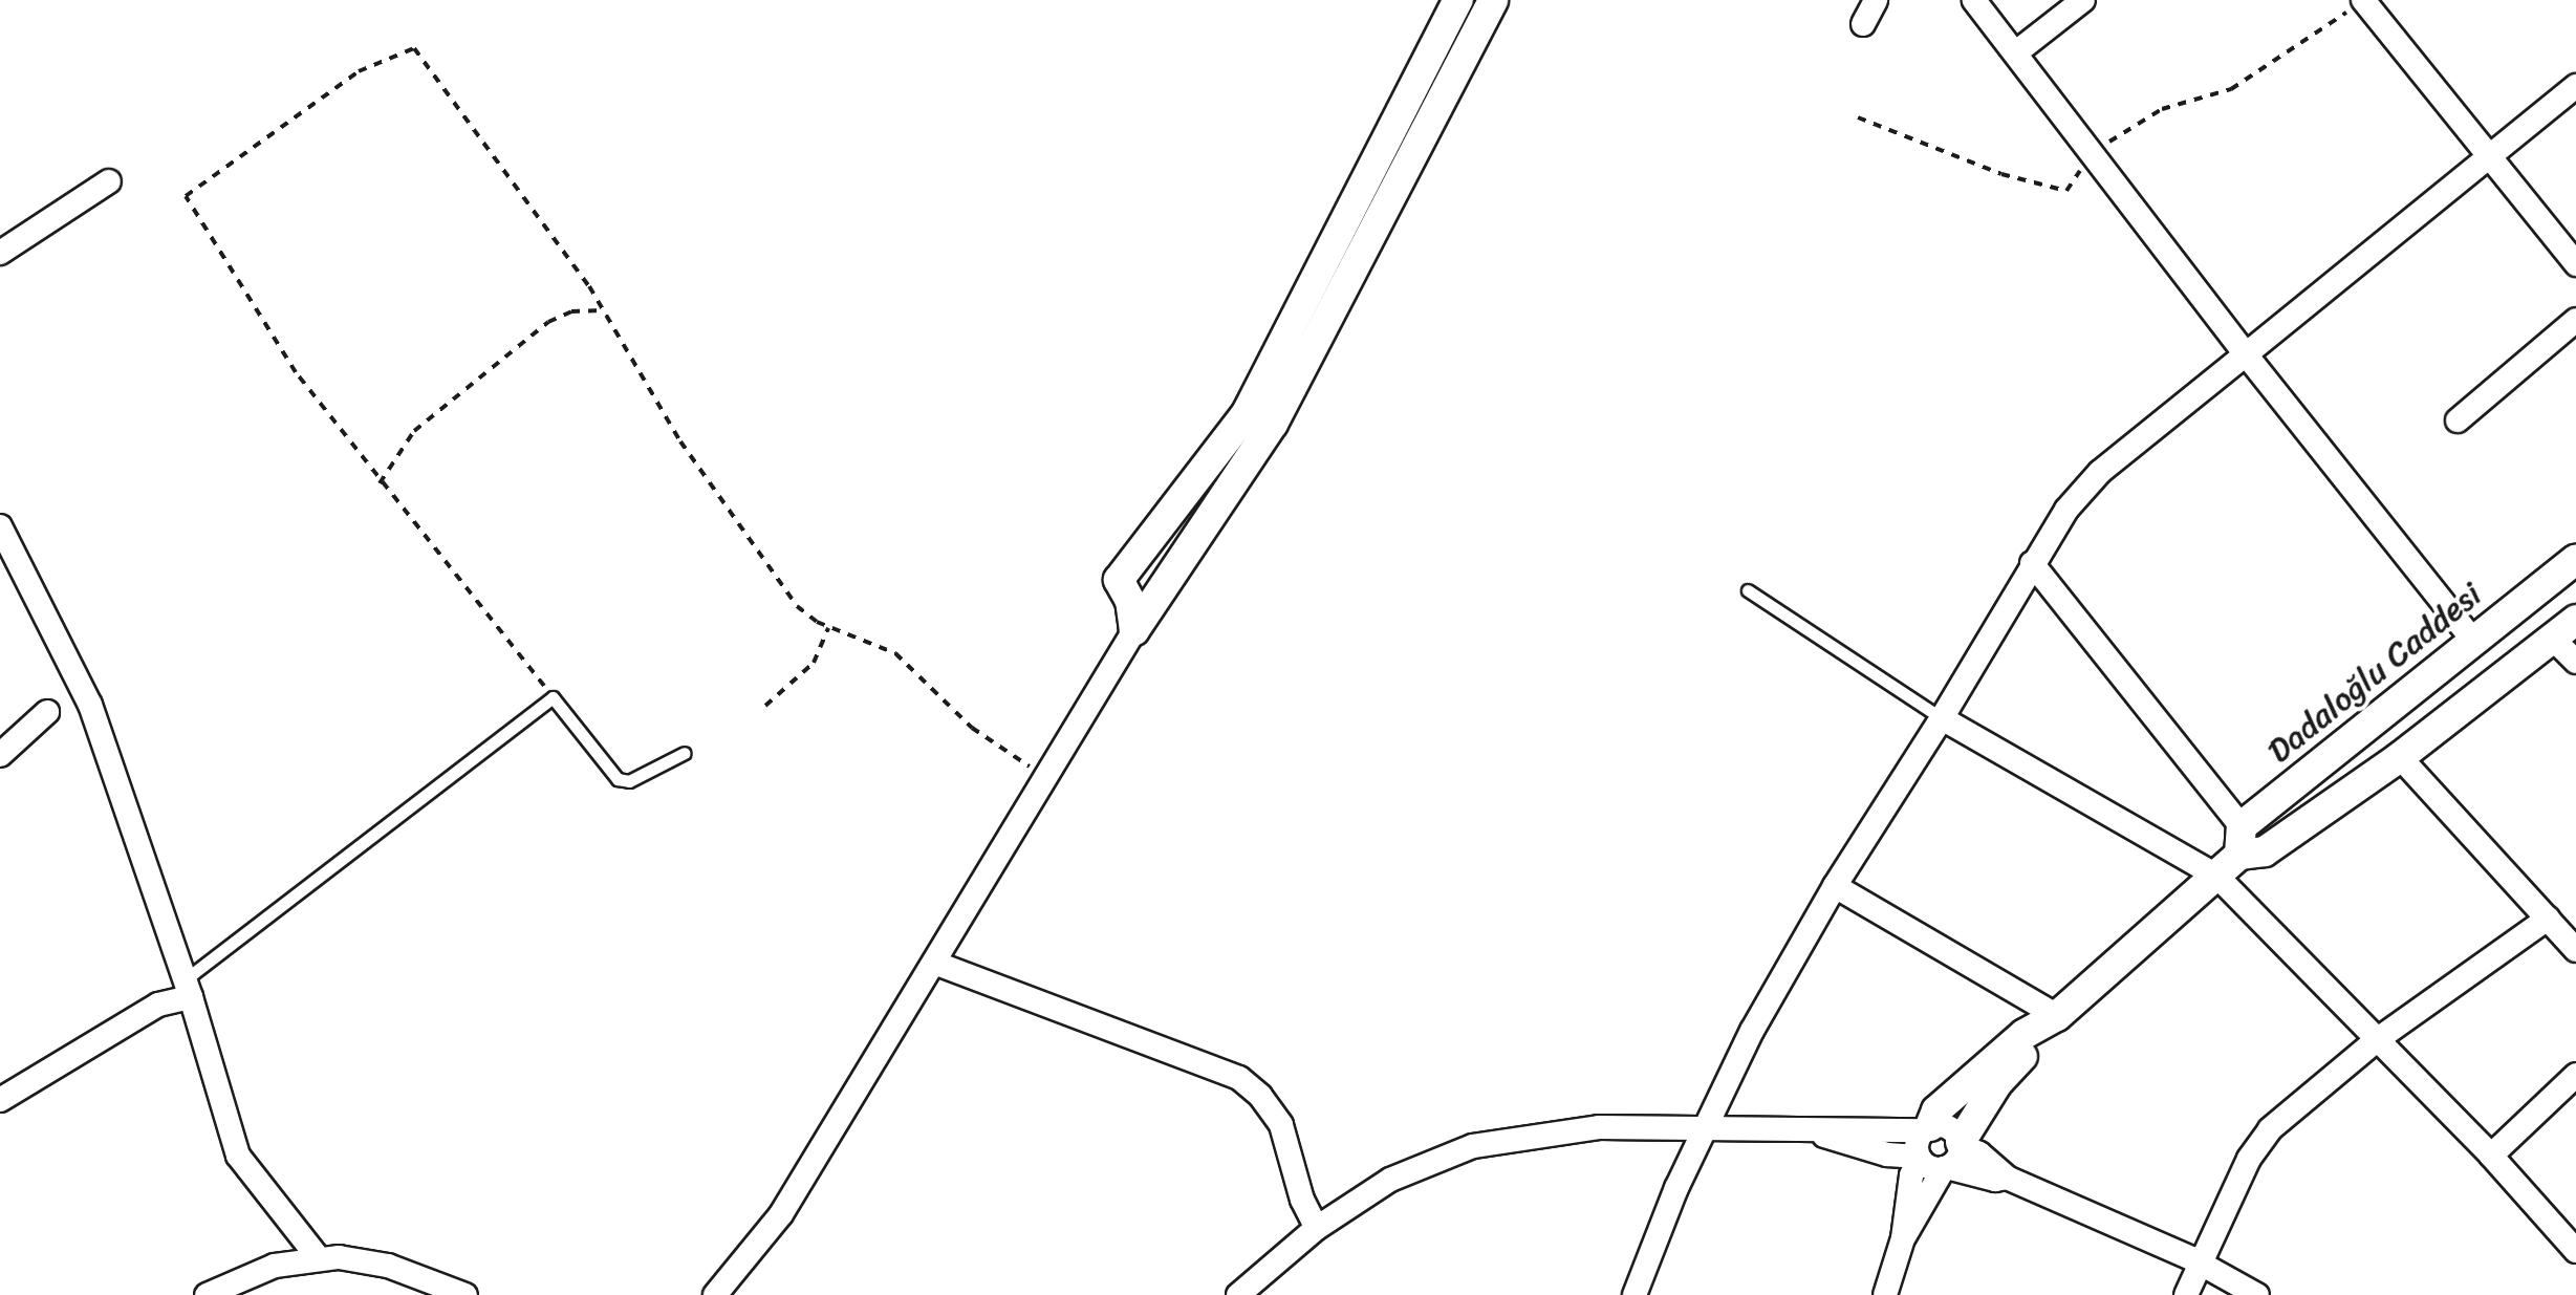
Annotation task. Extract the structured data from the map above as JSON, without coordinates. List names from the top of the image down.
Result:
{
  "streets": {
    "street": ["Dadaloğlu Caddesi"]
  }
}
